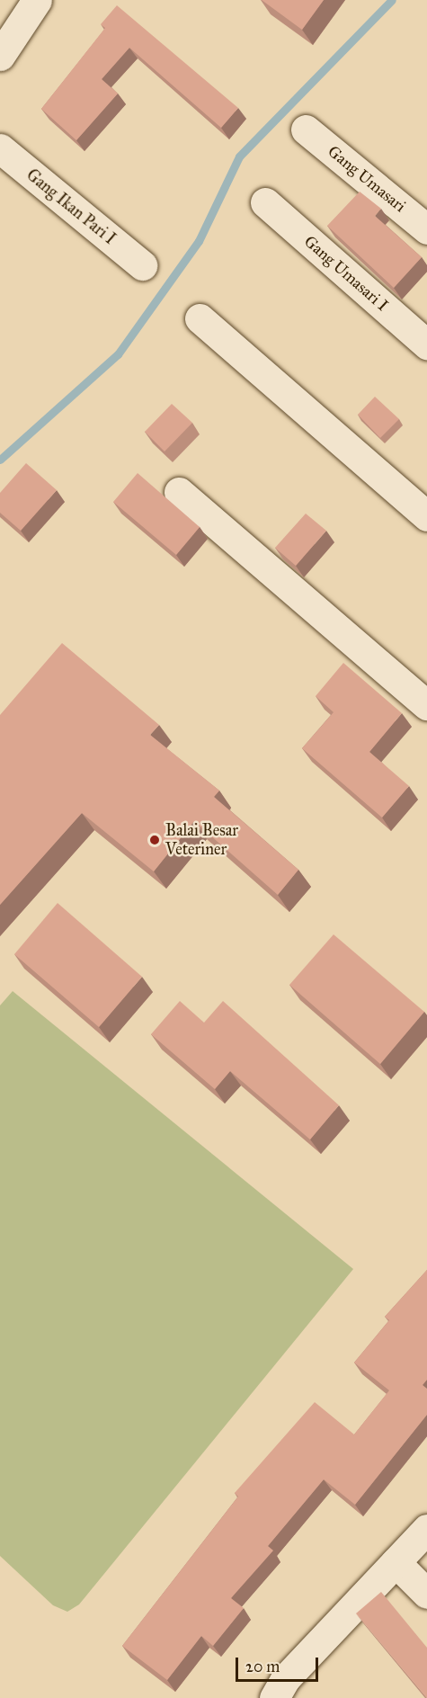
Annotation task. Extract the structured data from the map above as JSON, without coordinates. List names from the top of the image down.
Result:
{
  "streets": {
    "street": ["Gang Umasari", "Gang Ikan Pari I", "Gang Umasari I"]
  },
  "places": ["Balai Besar Veteriner"],
  "scale_bar": "20 m"
}
